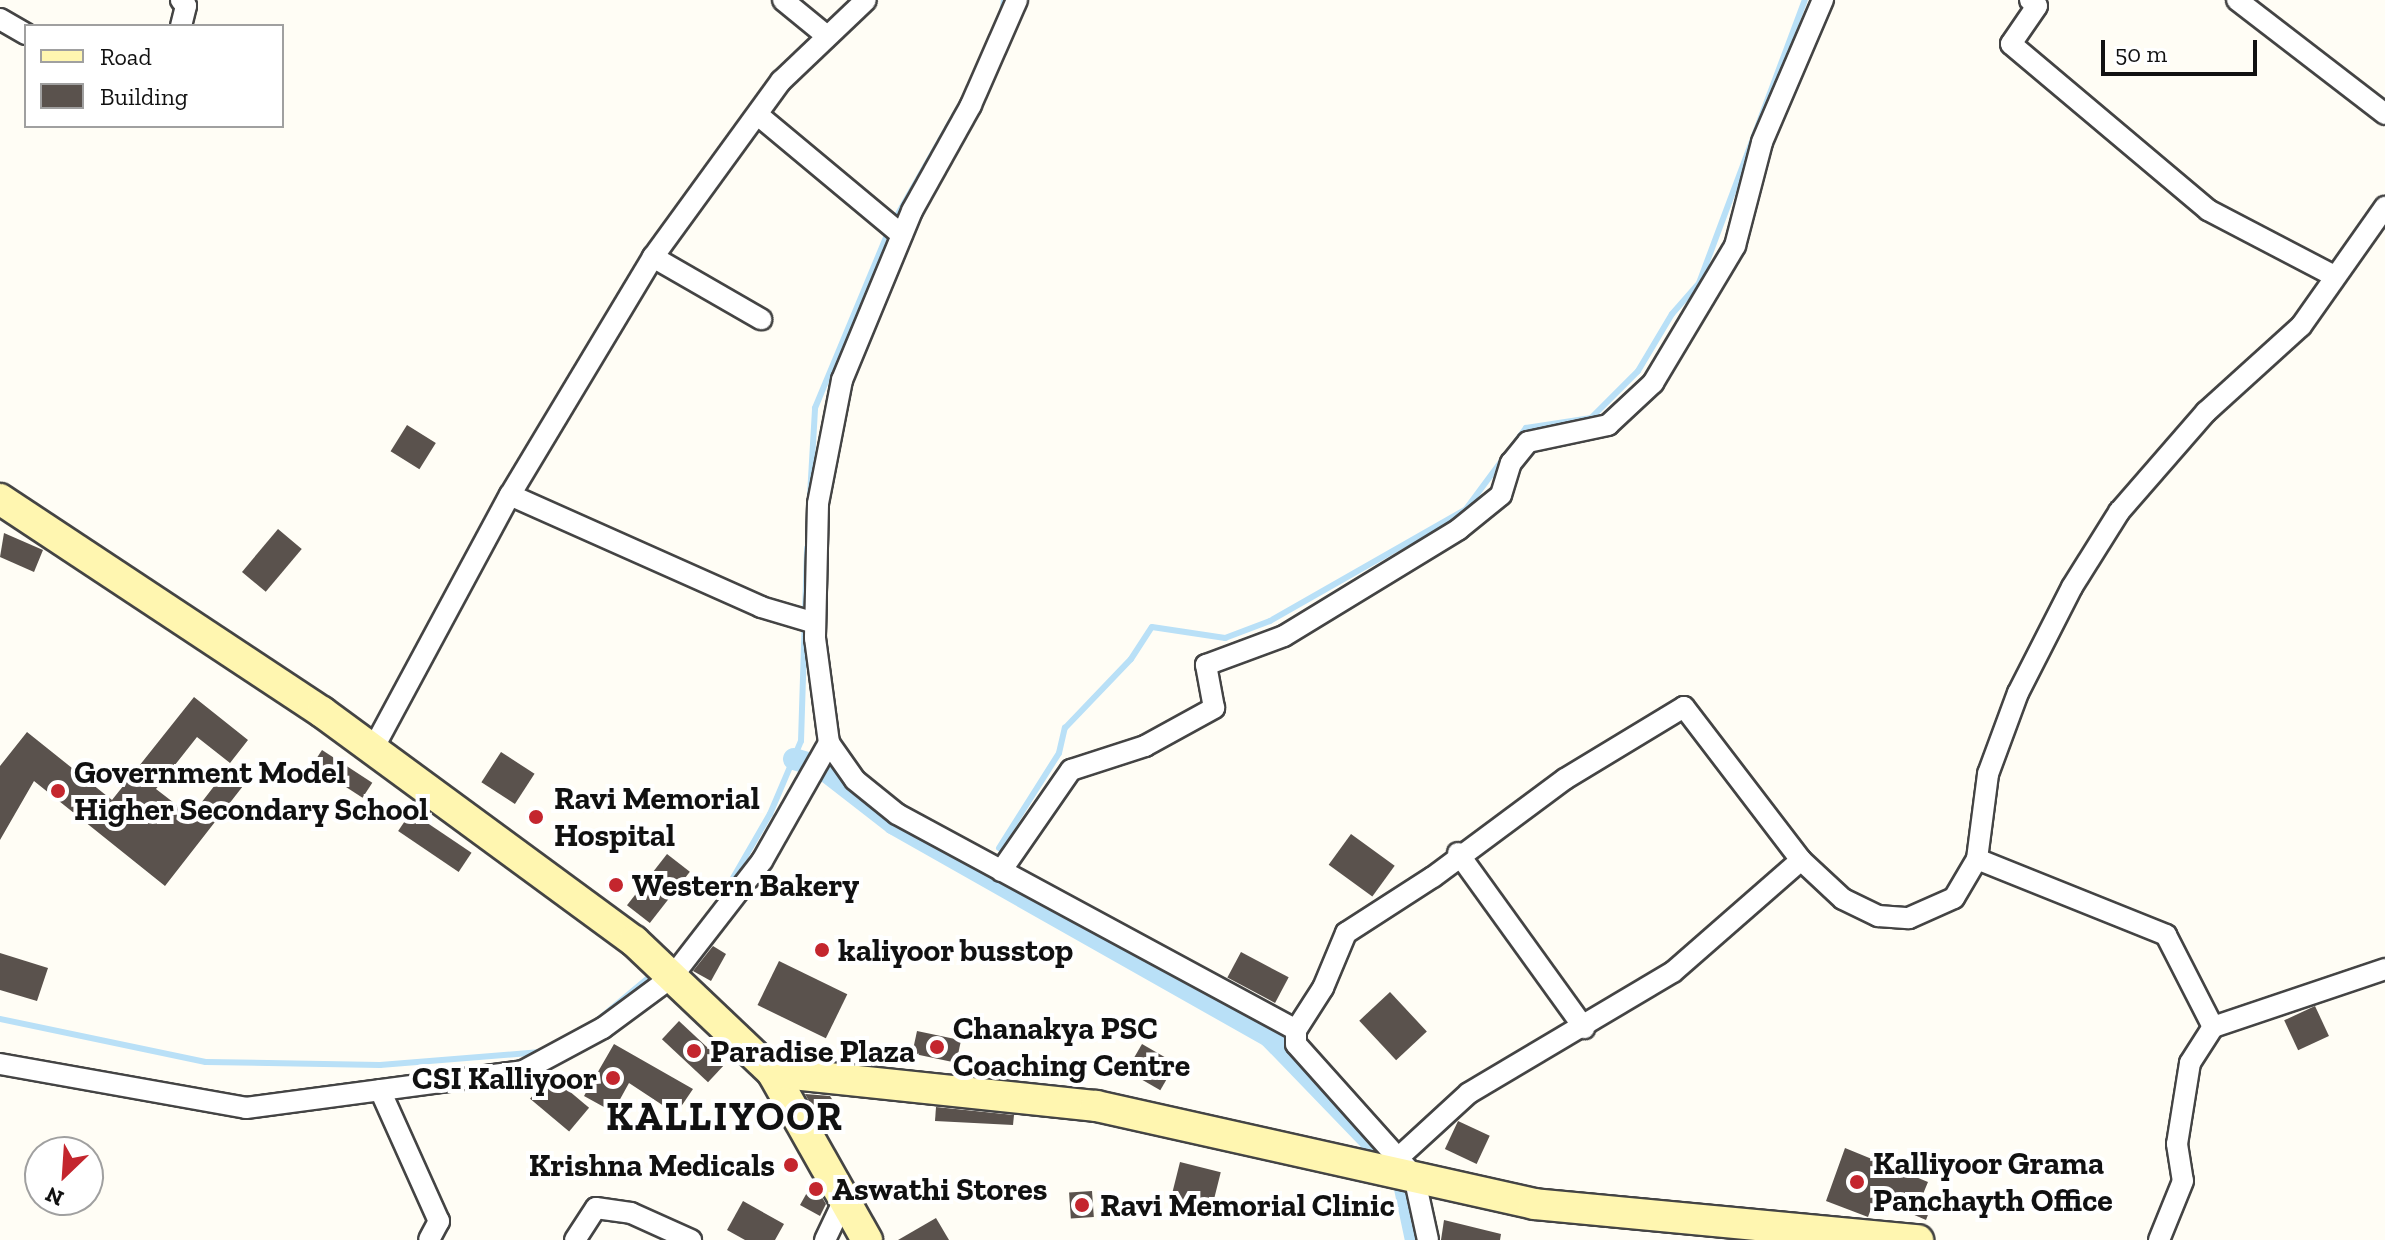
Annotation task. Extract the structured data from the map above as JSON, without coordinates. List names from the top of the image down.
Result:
{
  "districts": ["KALLIYOOR"],
  "places": [
    "Government Model Higher Secondary School",
    "Ravi Memorial Hospital",
    "Western Bakery",
    "kaliyoor busstop",
    "Chanakya PSC Coaching Centre",
    "Paradise Plaza",
    "CSI Kalliyoor",
    "Krishna Medicals",
    "Kalliyoor Grama Panchayth Office",
    "Aswathi Stores",
    "Ravi Memorial Clinic"
  ],
  "legend": ["Road", "Building"],
  "scale_bar": "50 m",
  "north": "bottom left"
}
